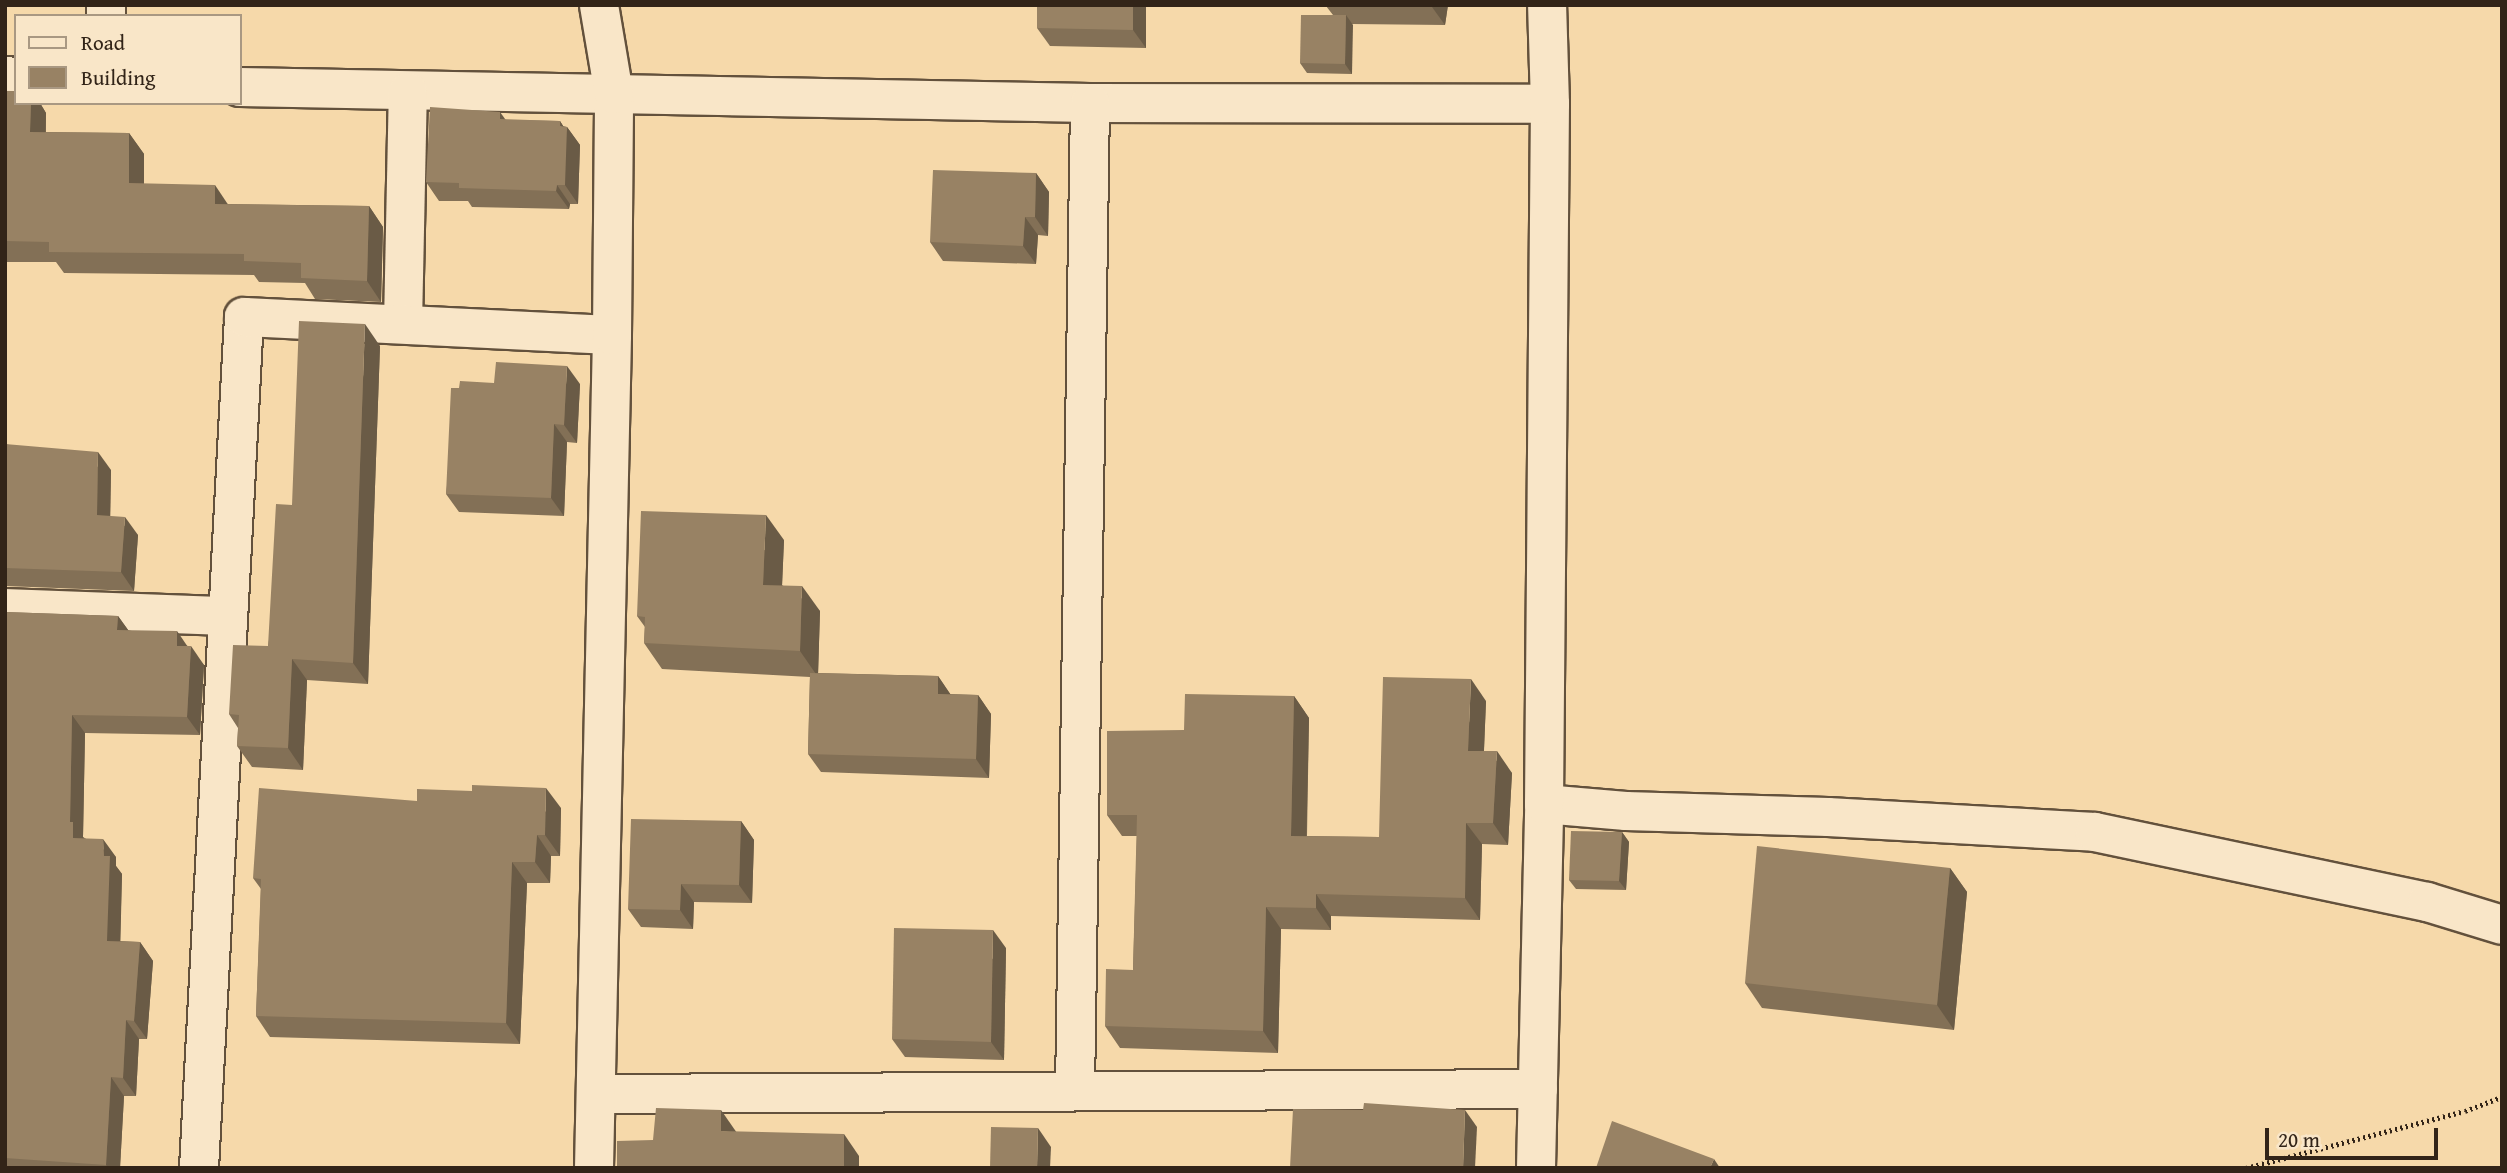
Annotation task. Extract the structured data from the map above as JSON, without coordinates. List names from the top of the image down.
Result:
{
  "legend": ["Road", "Building"],
  "scale_bar": "20 m"
}
